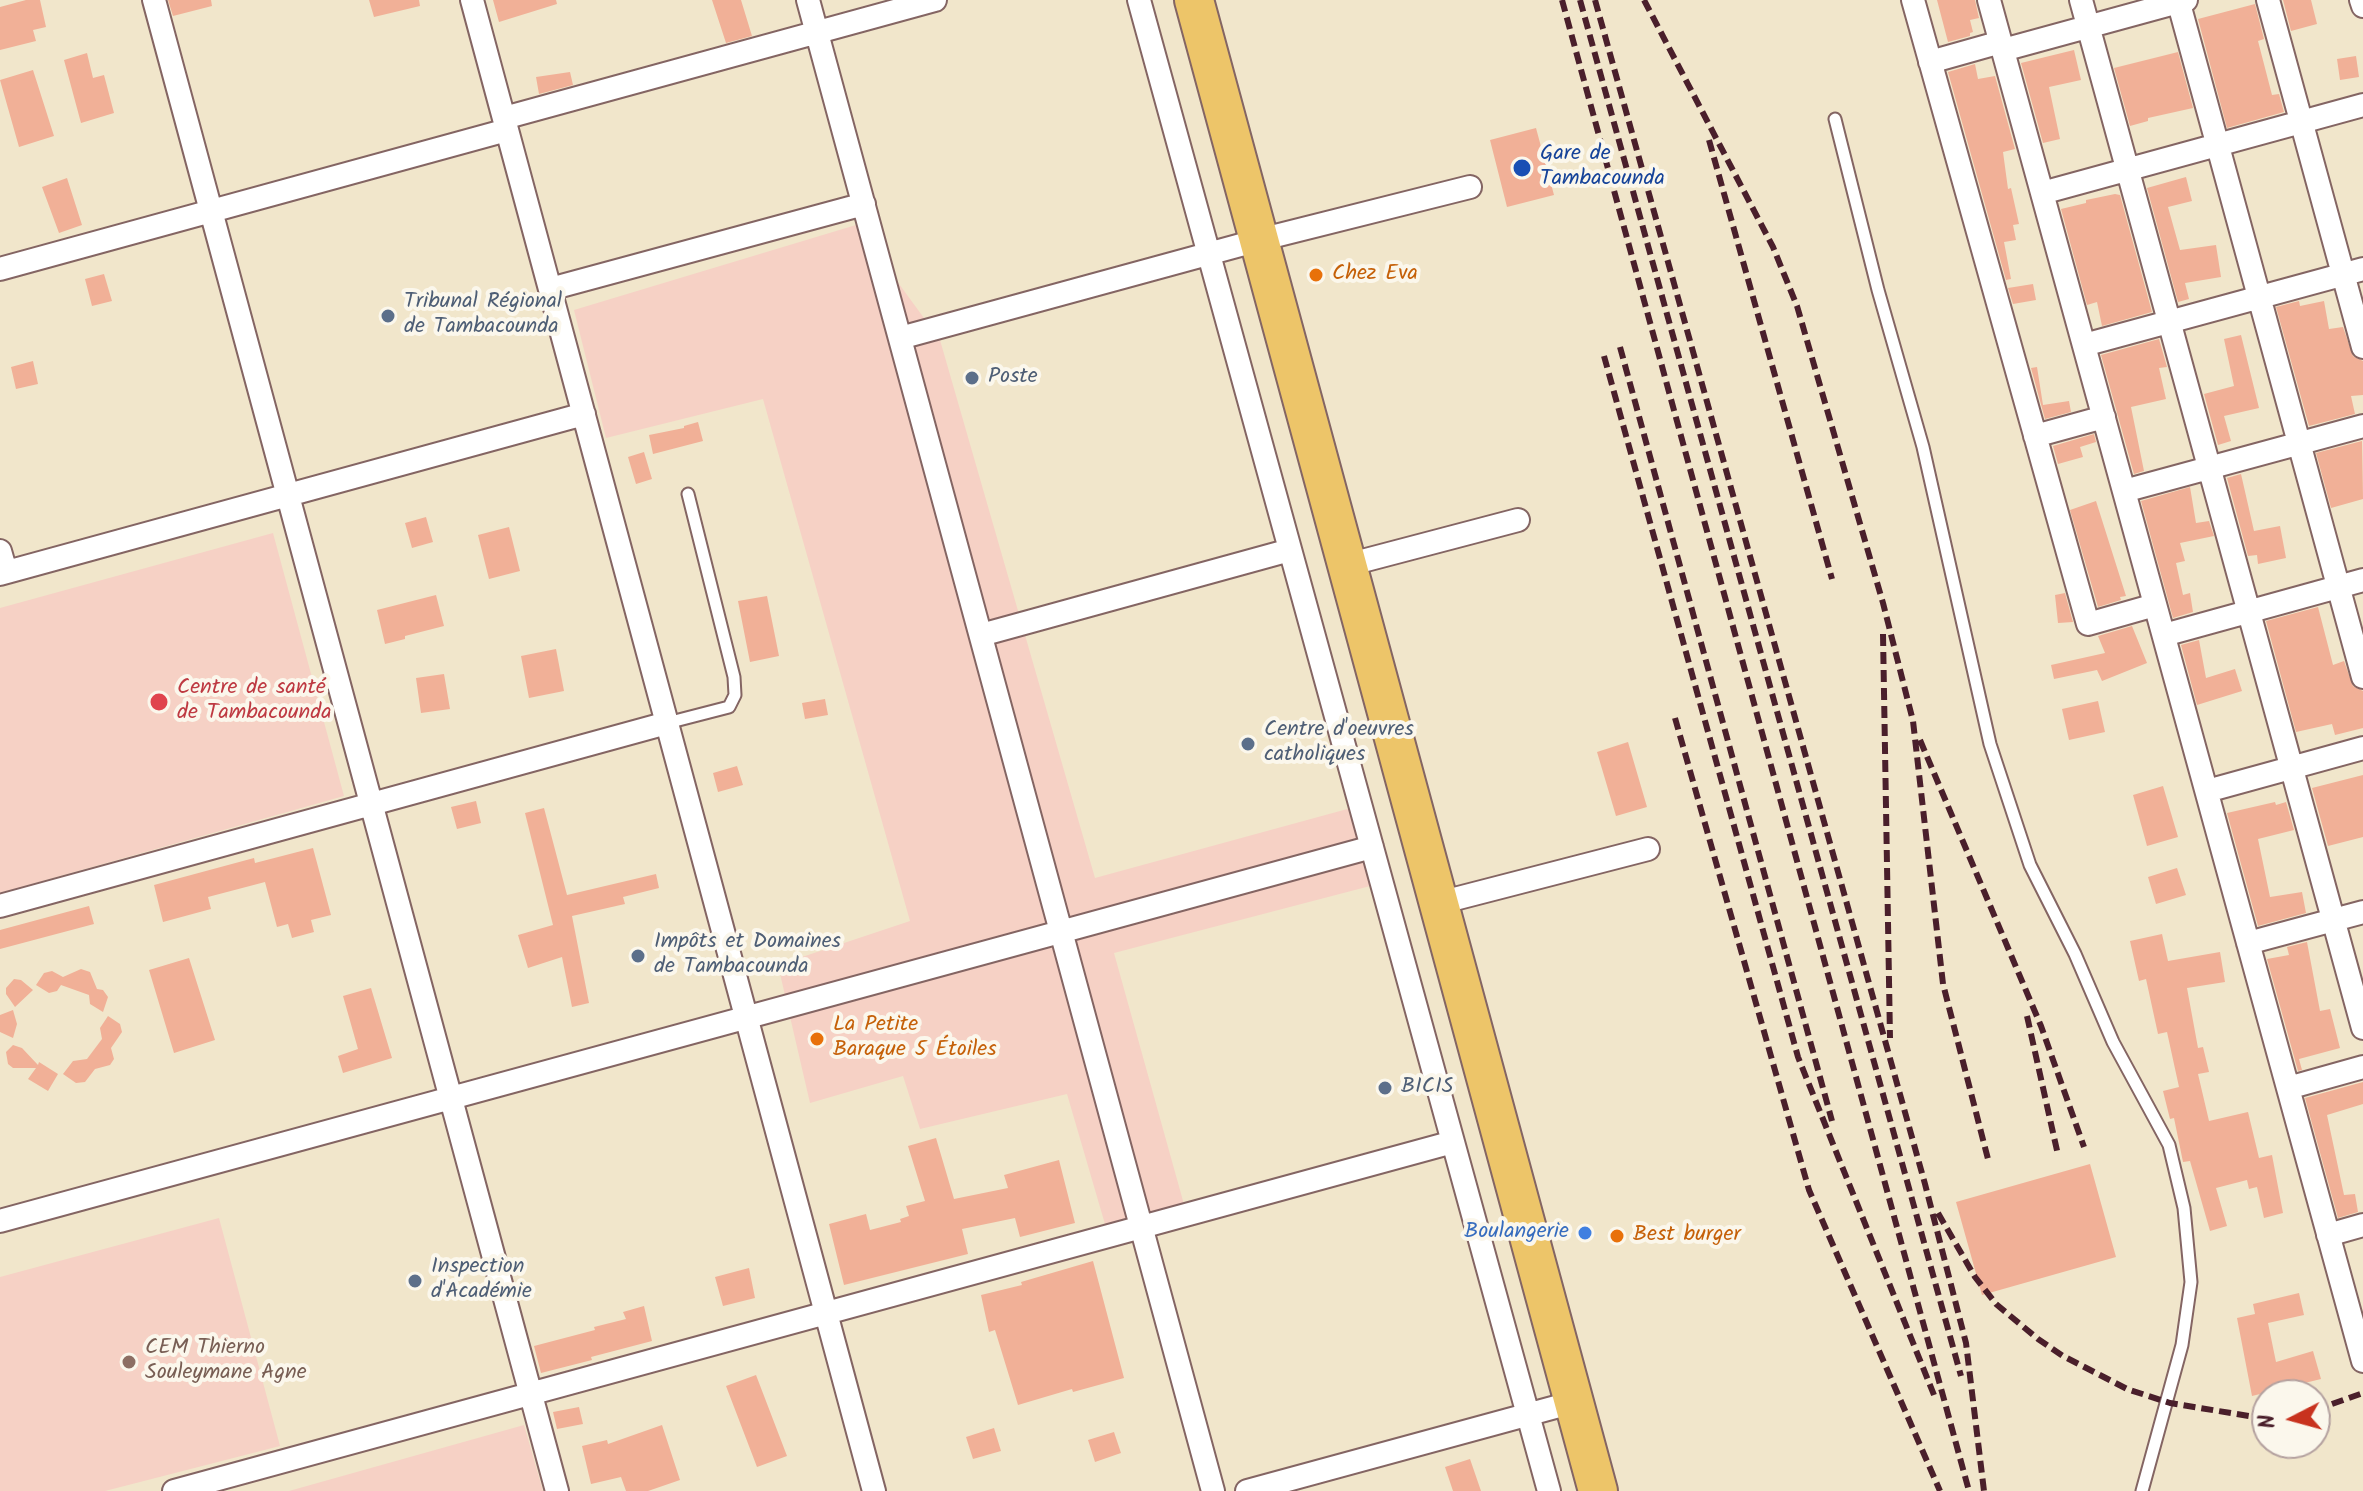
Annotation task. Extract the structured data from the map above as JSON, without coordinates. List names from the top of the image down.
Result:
{
  "places": [
    "Gare de Tambacounda",
    "Chez Eva",
    "Tribunal Régional de Tambacounda",
    "Poste",
    "Centre de santé de Tambacounda",
    "Centre d'oeuvres catholiques",
    "Impôts et Domaines de Tambacounda",
    "La Petite Baraque 5 Étoiles",
    "BICIS",
    "Boulangerie",
    "Best burger",
    "Inspection d'Académie",
    "CEM Thierno Souleymane Agne"
  ],
  "north": "left"
}
